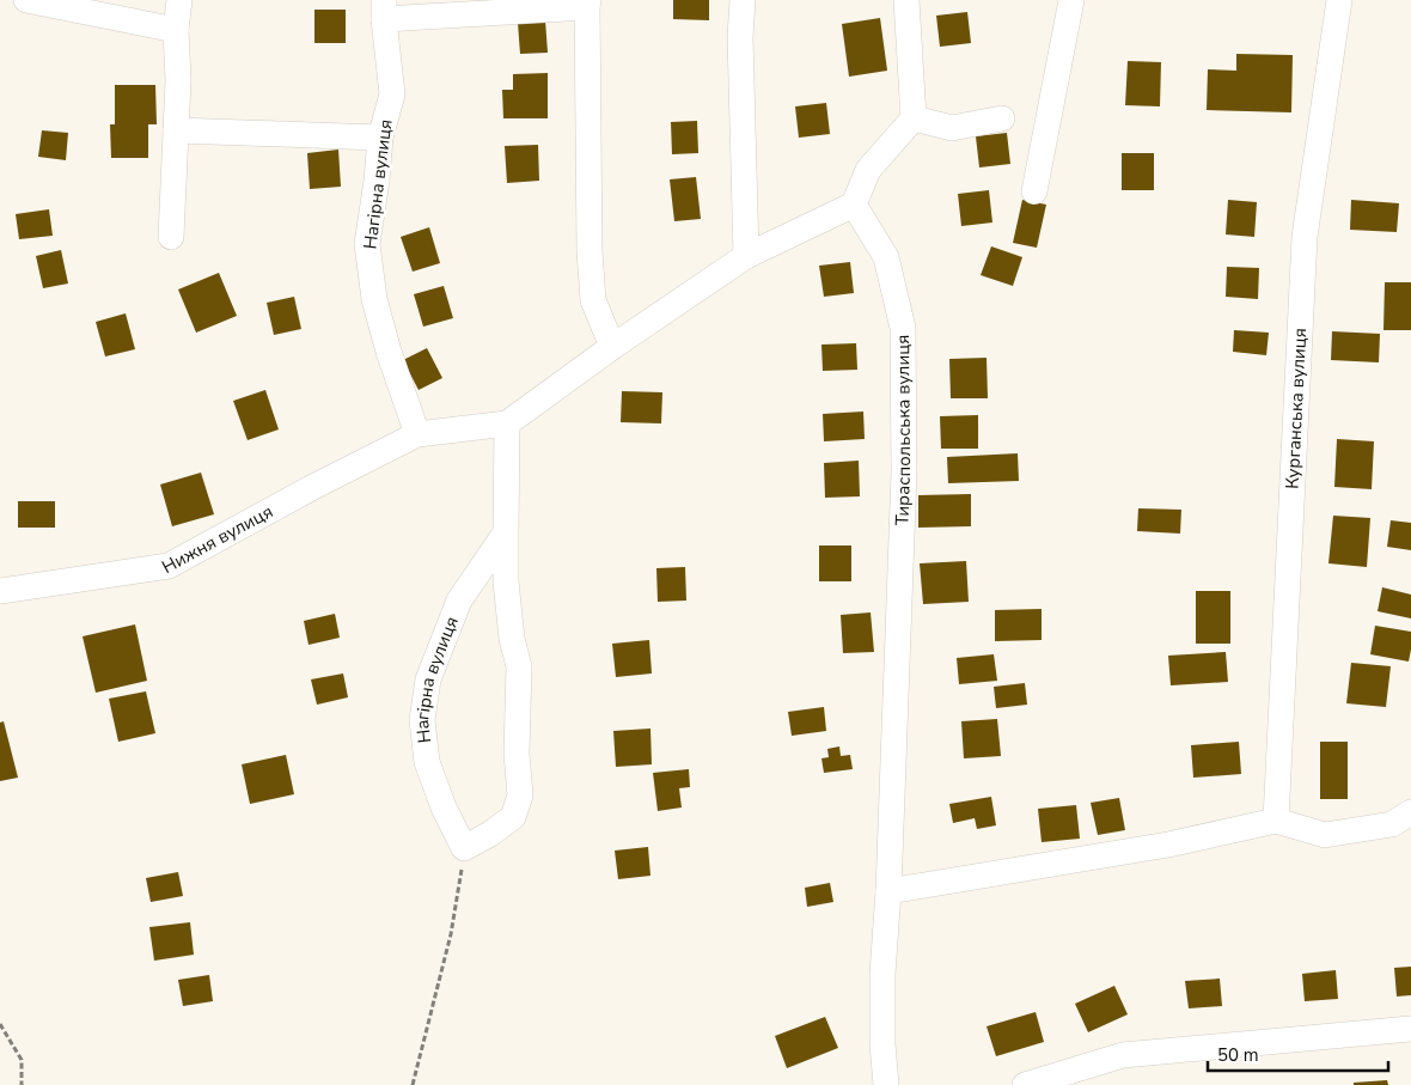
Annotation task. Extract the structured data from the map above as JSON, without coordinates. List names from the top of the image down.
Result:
{
  "streets": {
    "street": [
      "Нагірна вулиця",
      "Курганська вулиця",
      "Тираспольська вулиця",
      "Нижня вулиця"
    ]
  },
  "crossings": [
    ["Нагірна вулиця", "Нижня вулиця"]
  ],
  "scale_bar": "50 m"
}
